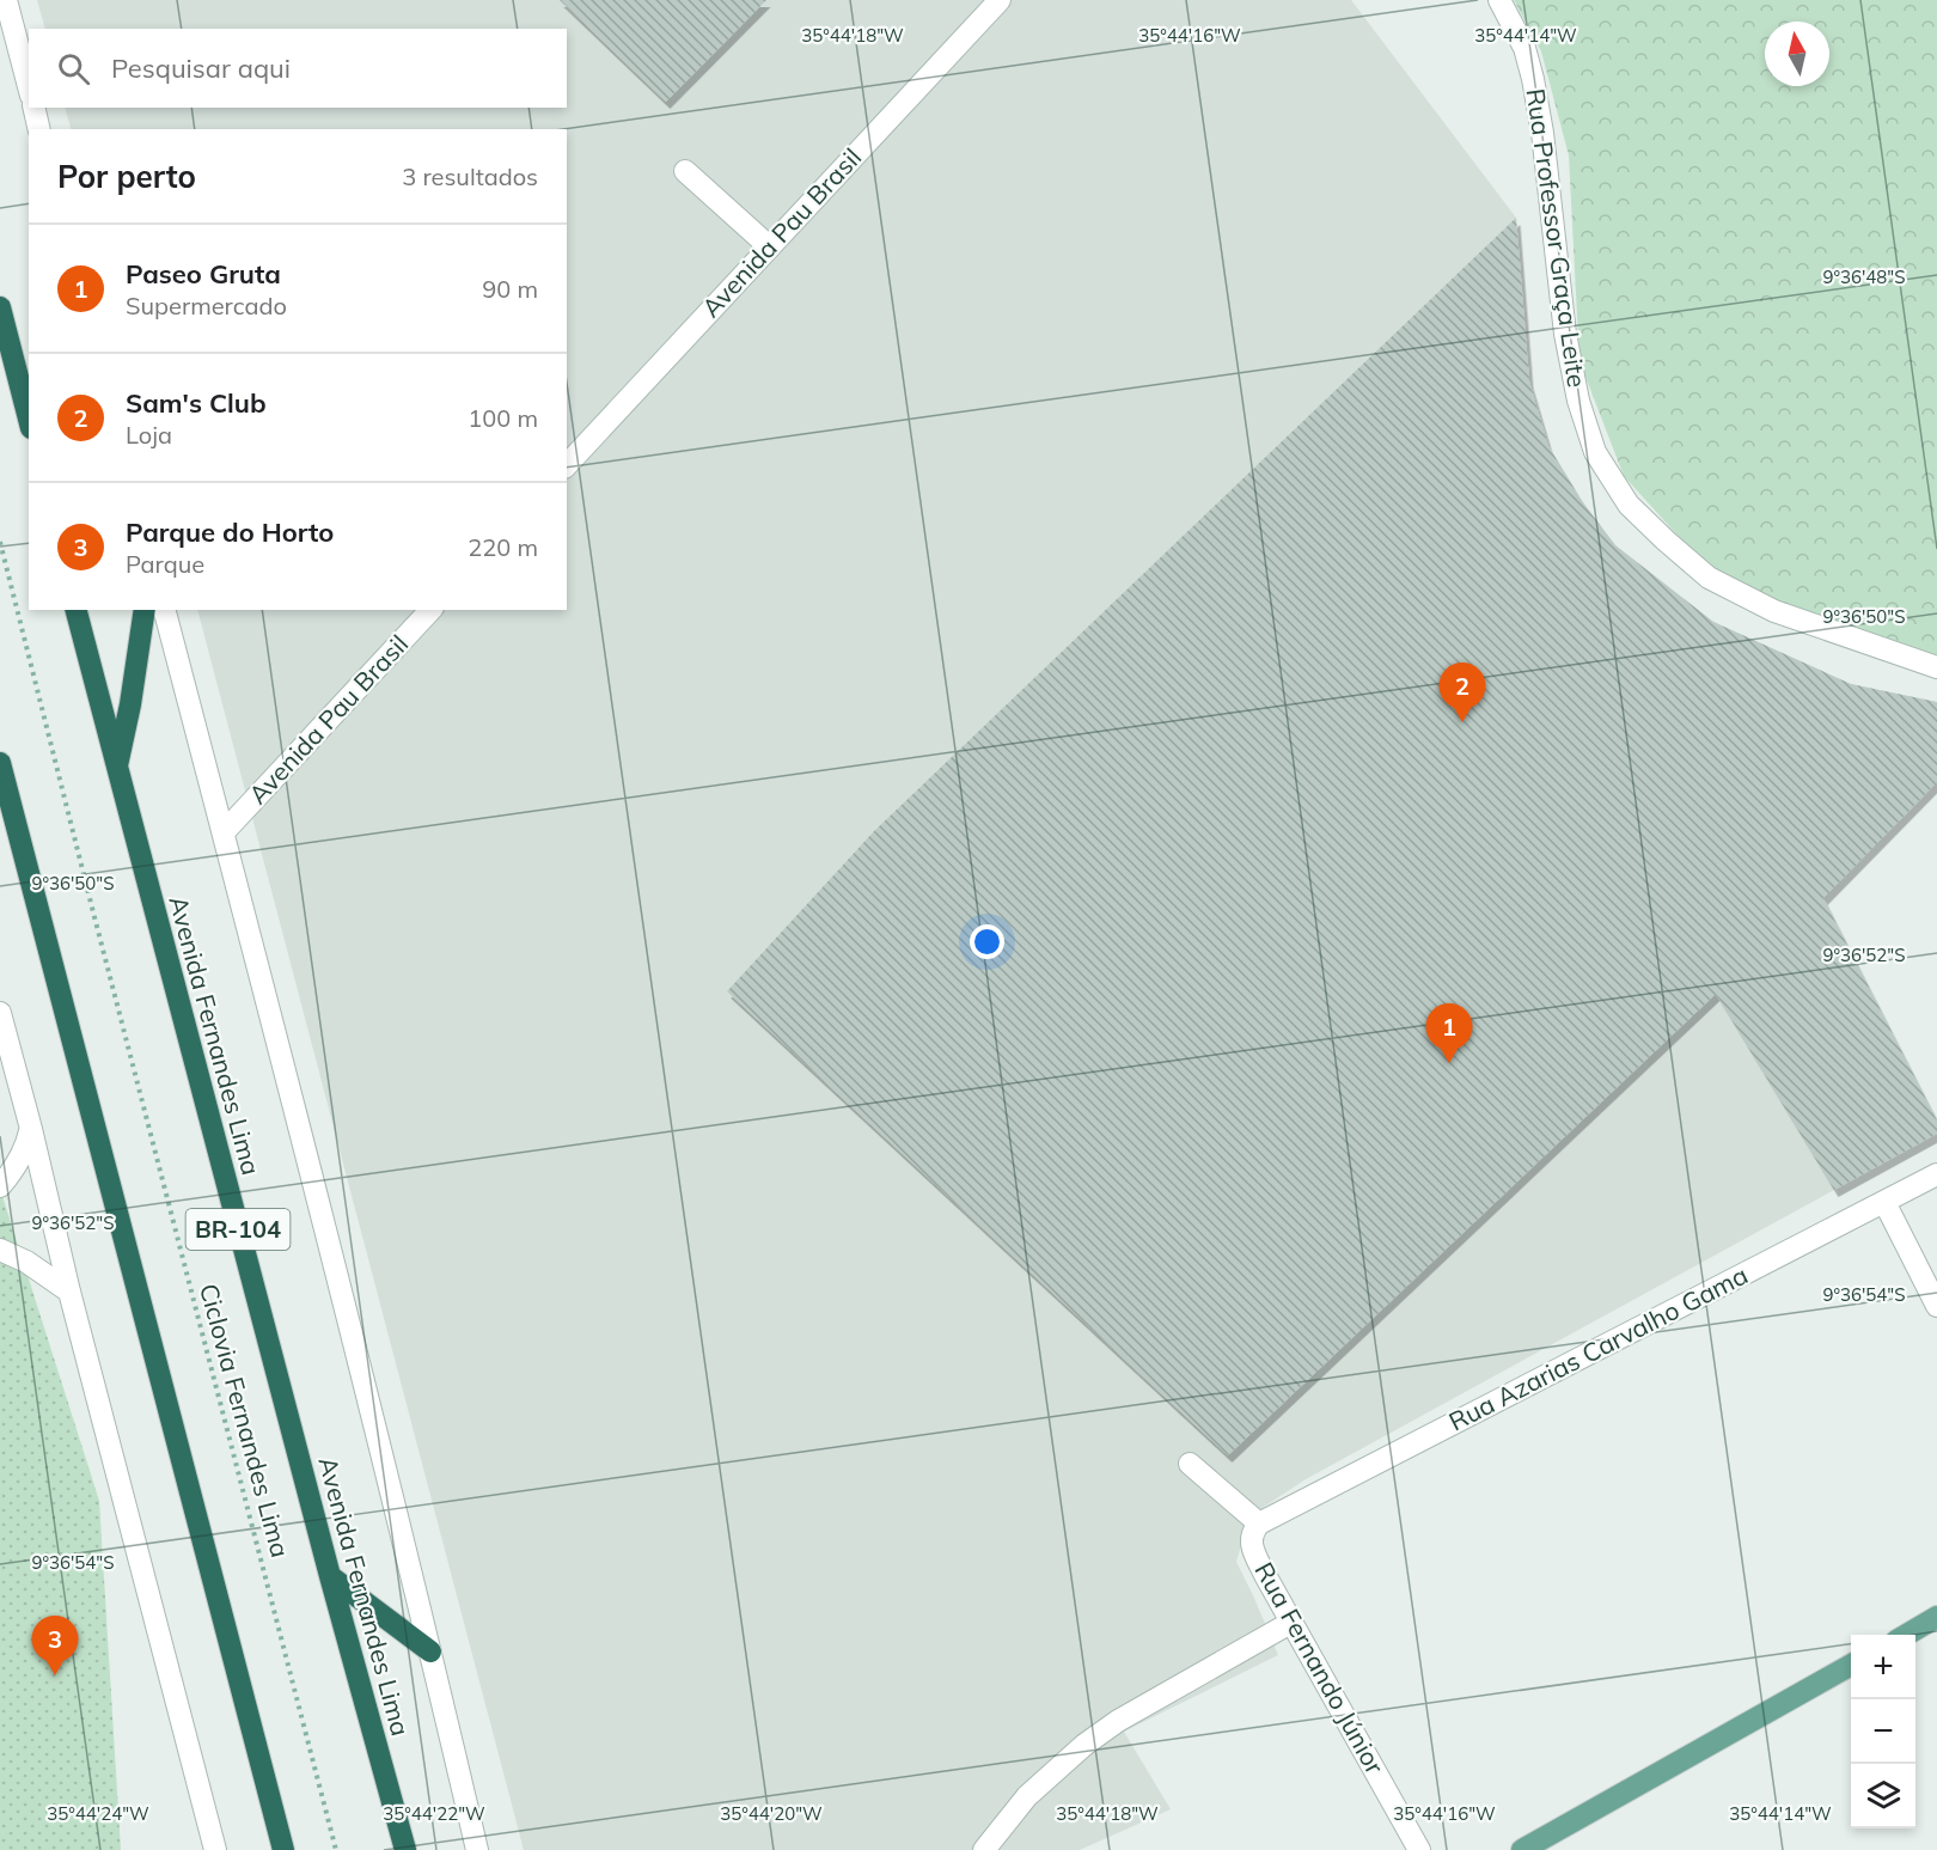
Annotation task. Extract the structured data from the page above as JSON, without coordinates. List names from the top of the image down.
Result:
{
  "streets": {
    "highway": ["Avenida Fernandes Lima", "BR-104"],
    "street": [
      "Avenida Pau Brasil",
      "Rua Professor Graça Leite",
      "Rua Azarias Carvalho Gama",
      "Rua Fernando Júnior"
    ],
    "path": ["Ciclovia Fernandes Lima"]
  },
  "crossings": [
    ["Avenida Pau Brasil", "Avenida Fernandes Lima"],
    ["Rua Azarias Carvalho Gama", "Rua Fernando Júnior"]
  ],
  "north": "top",
  "page": {
    "search": "Pesquisar aqui",
    "heading": ["Por perto", "3 resultados"],
    "list": [
      {
        "mark": "1",
        "name": "Paseo Gruta",
        "note": "Supermercado",
        "value": "90 m"
      },
      {
        "mark": "2",
        "name": "Sam's Club",
        "note": "Loja",
        "value": "100 m"
      },
      {
        "mark": "3",
        "name": "Parque do Horto",
        "note": "Parque",
        "value": "220 m"
      }
    ],
    "pins": ["2", "1", "3"],
    "map_buttons": ["+", "−"]
  },
  "coordinates": [
    "35°44'18\"W",
    "35°44'16\"W",
    "35°44'14\"W",
    "9°36'48\"S",
    "9°36'50\"S",
    "9°36'52\"S",
    "9°36'54\"S",
    "35°44'24\"W",
    "35°44'22\"W",
    "35°44'20\"W"
  ]
}
